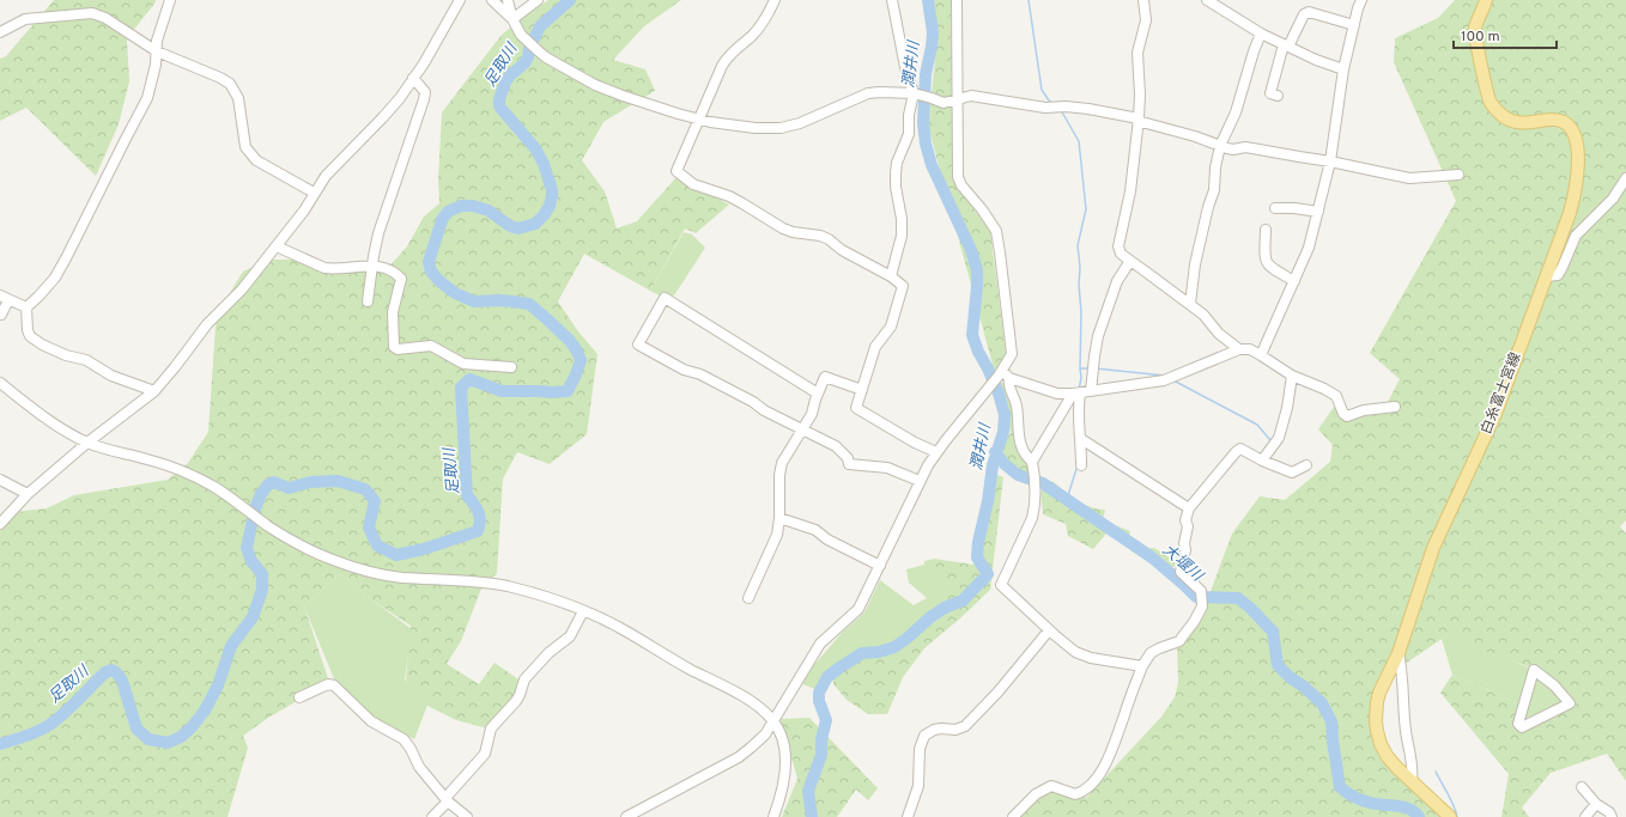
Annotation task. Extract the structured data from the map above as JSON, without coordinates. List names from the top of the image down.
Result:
{
  "streets": {
    "main road": ["白糸富士宮線"]
  },
  "water": ["潤井川", "足取川", "大堰川"],
  "scale_bar": "100 m"
}
